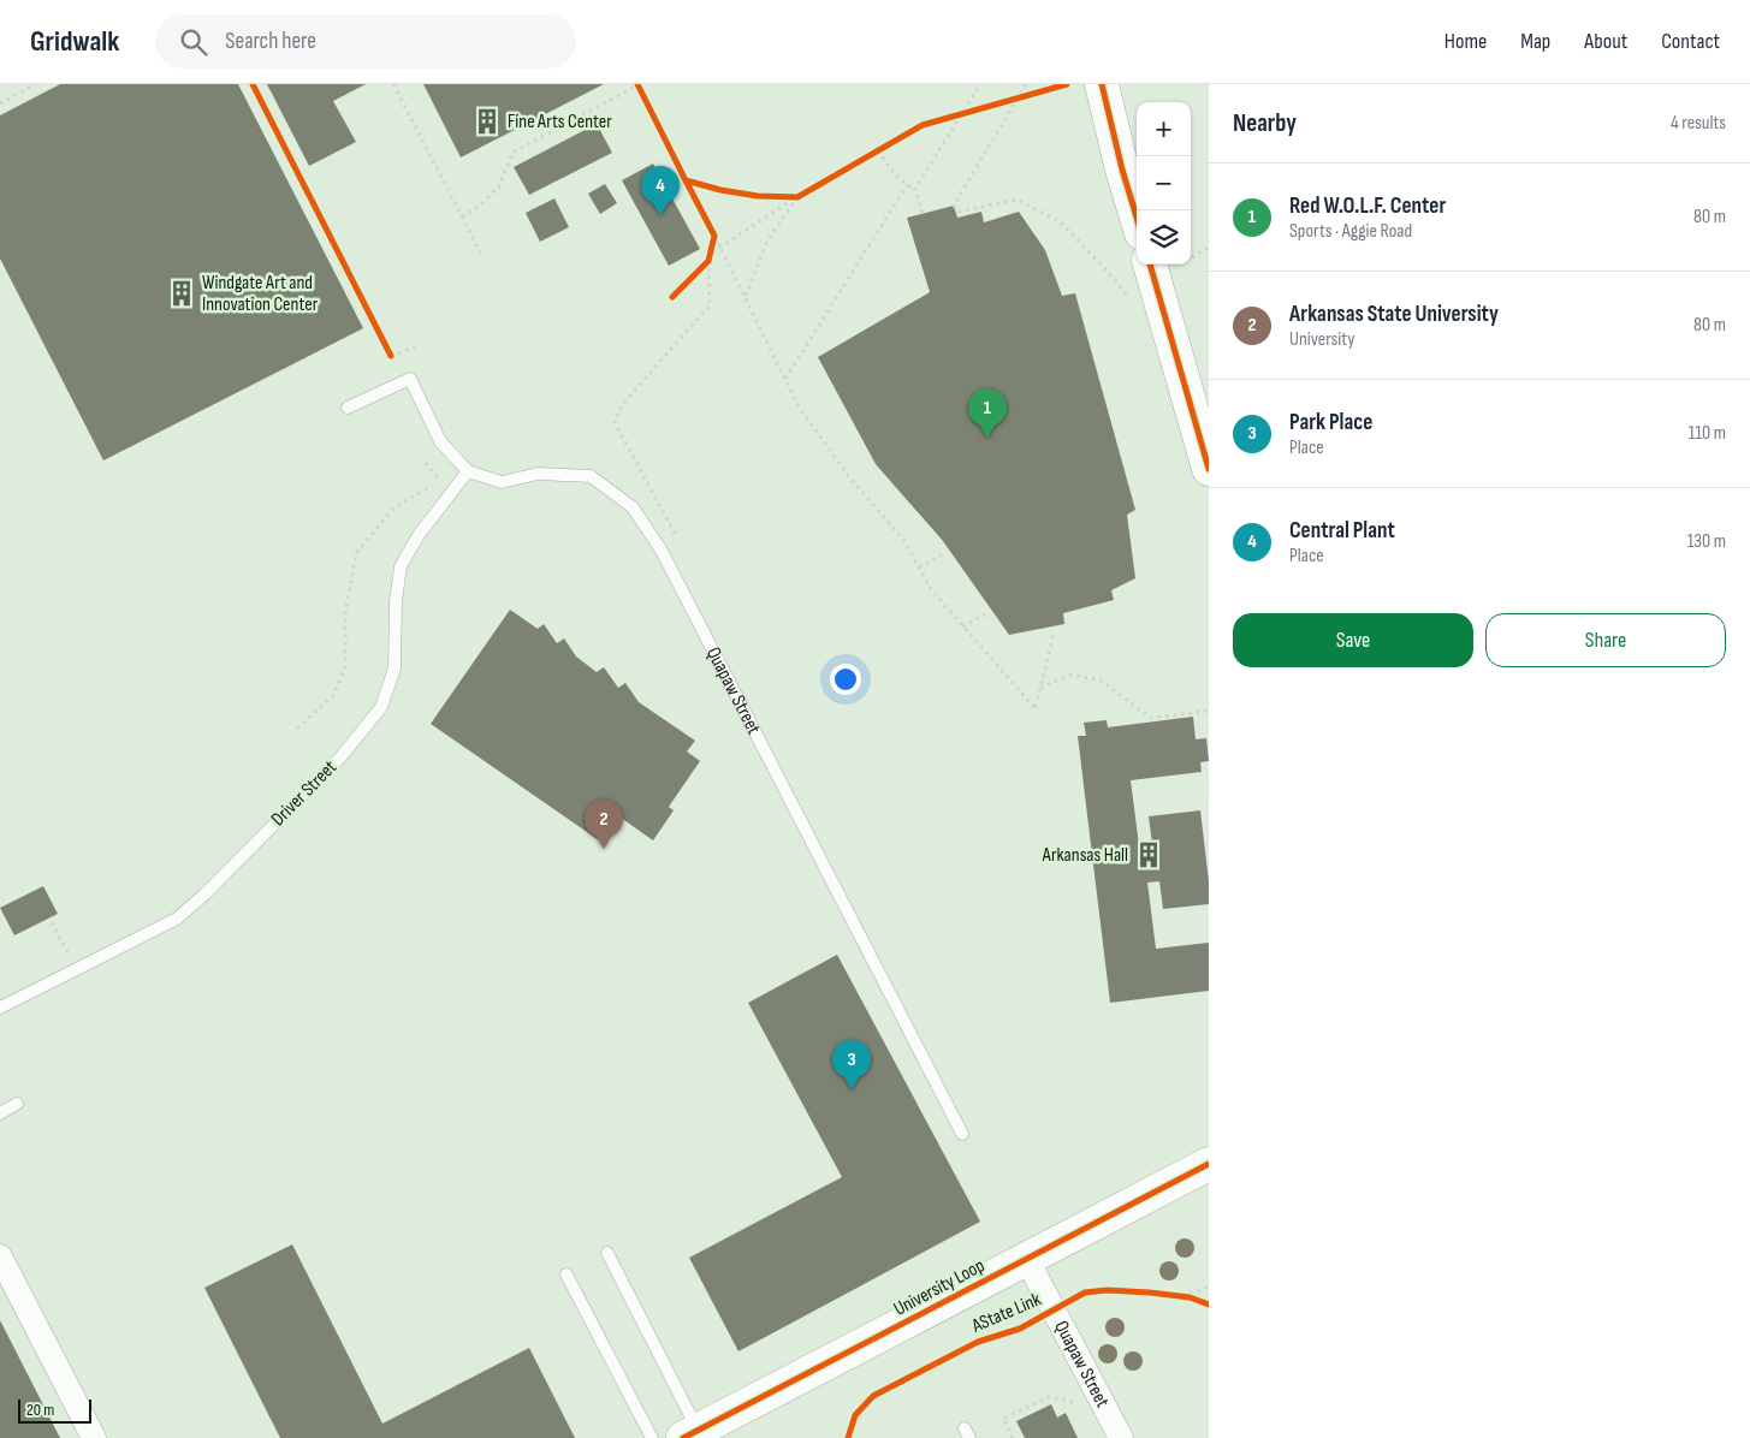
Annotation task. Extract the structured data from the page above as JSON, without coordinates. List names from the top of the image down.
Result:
{
  "streets": {
    "street": ["Quapaw Street", "University Loop"],
    "lane": ["Driver Street"],
    "cycle path": ["AState Link"]
  },
  "crossings": [
    ["Quapaw Street", "Driver Street"],
    ["Quapaw Street", "University Loop"]
  ],
  "places": {
    "building": ["Fine Arts Center", "Windgate Art and Innovation Center", "Arkansas Hall"]
  },
  "scale_bar": "20 m",
  "page": {
    "header": "Gridwalk",
    "search": "Search here",
    "nav": [
      "Home",
      "Map",
      "About",
      "Contact"
    ],
    "heading": ["Nearby", "4 results"],
    "map_buttons": ["+", "−"],
    "list": [
      {
        "mark": "1",
        "name": "Red W.O.L.F. Center",
        "note": "Sports · Aggie Road",
        "value": "80 m"
      },
      {
        "mark": "2",
        "name": "Arkansas State University",
        "note": "University",
        "value": "80 m"
      },
      {
        "mark": "3",
        "name": "Park Place",
        "note": "Place",
        "value": "110 m"
      },
      {
        "mark": "4",
        "name": "Central Plant",
        "note": "Place",
        "value": "130 m"
      }
    ],
    "pins": [
      "4",
      "1",
      "2",
      "3"
    ],
    "buttons": ["Save", "Share"],
    "scale": "20 m"
  }
}
